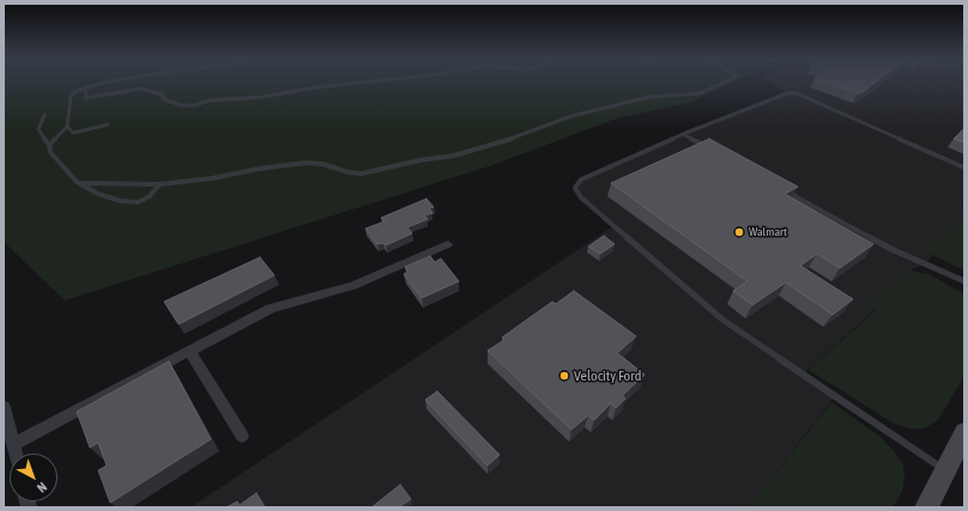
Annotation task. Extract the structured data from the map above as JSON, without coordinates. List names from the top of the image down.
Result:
{
  "places": ["Walmart", "Velocity Ford"],
  "north": "bottom right"
}
